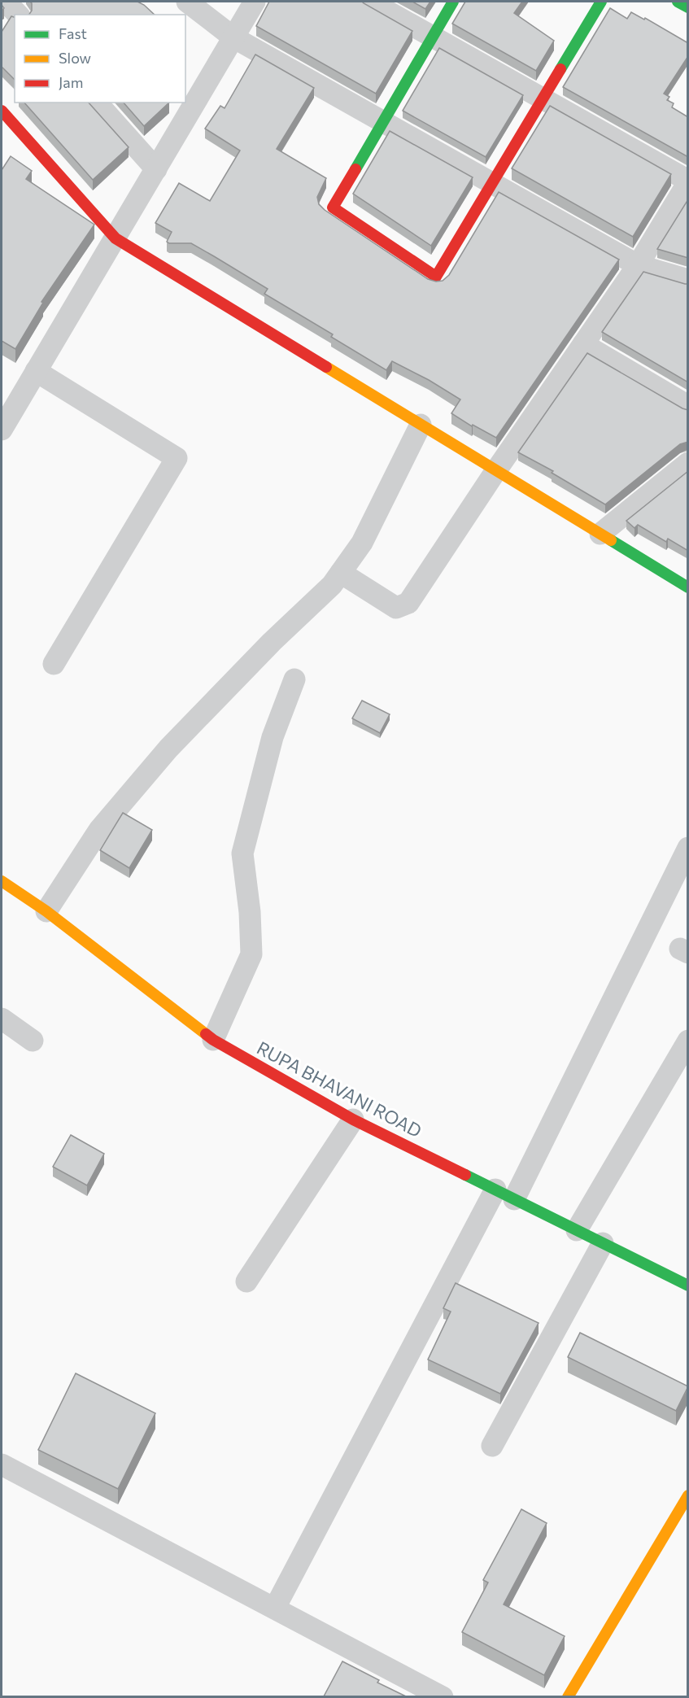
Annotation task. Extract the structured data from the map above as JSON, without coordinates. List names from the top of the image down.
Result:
{
  "streets": {
    "street": ["RUPA BHAVANI ROAD"]
  },
  "legend": ["Fast", "Slow", "Jam"]
}
